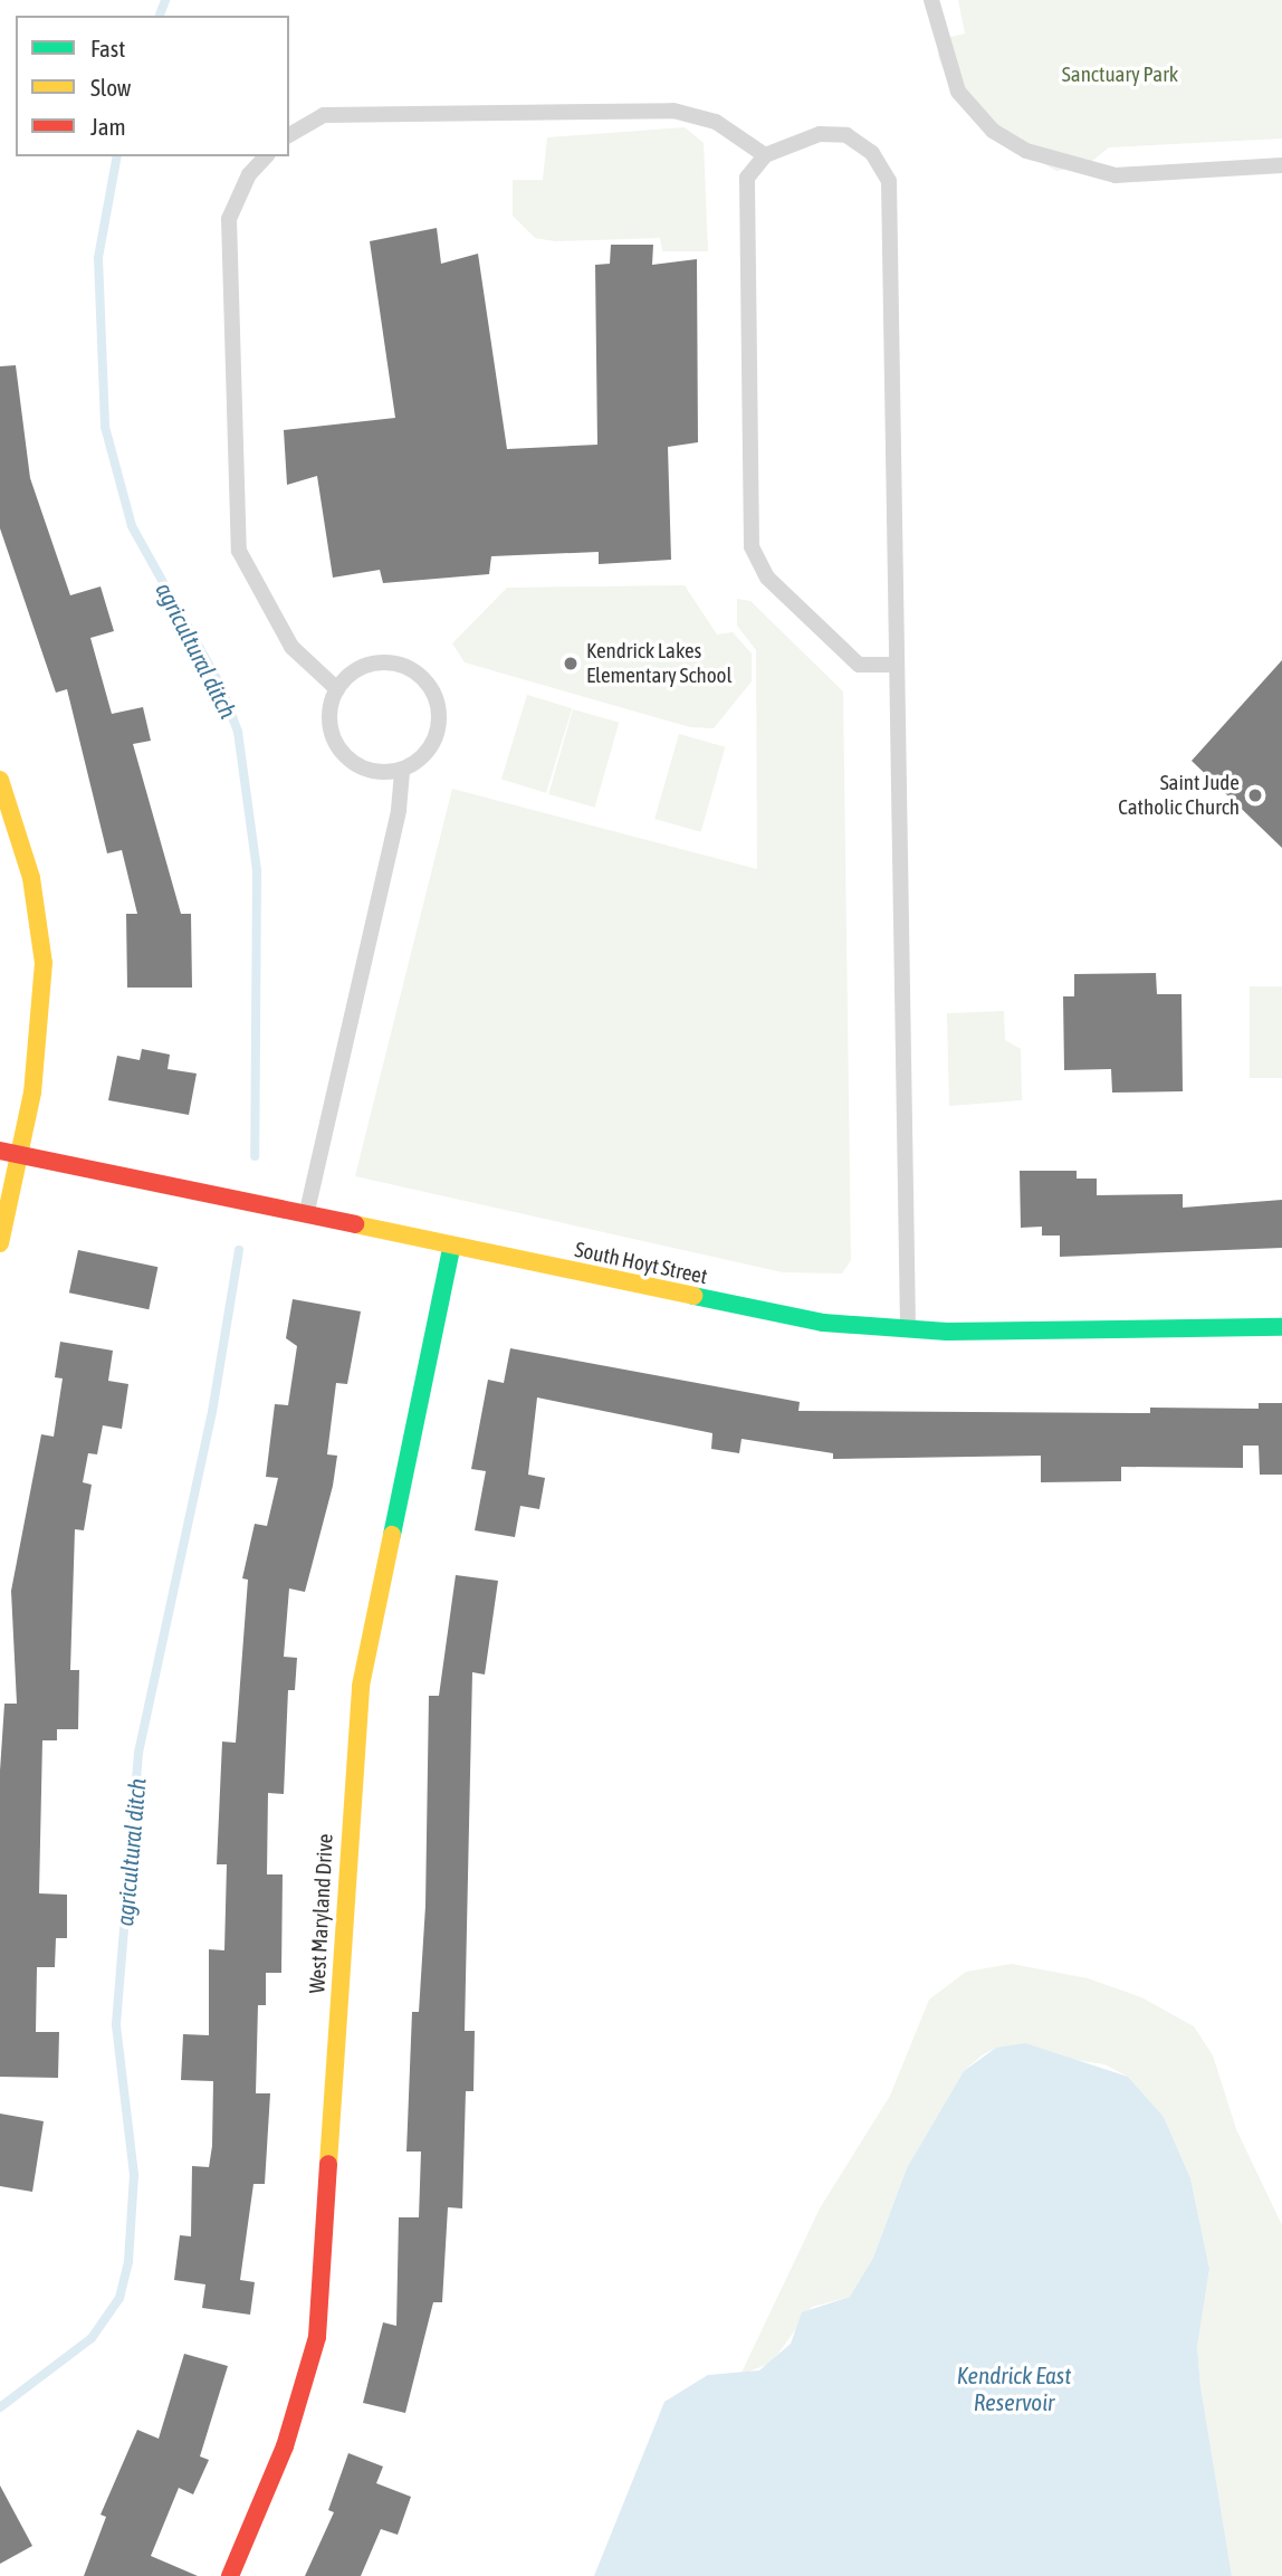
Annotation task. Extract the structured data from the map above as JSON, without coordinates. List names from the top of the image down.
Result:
{
  "streets": {
    "street": ["South Hoyt Street", "West Maryland Drive"]
  },
  "crossings": [
    ["South Hoyt Street", "West Maryland Drive"]
  ],
  "water": ["agricultural ditch", "Kendrick East Reservoir"],
  "parks": ["Sanctuary Park"],
  "places": ["Kendrick Lakes Elementary School", "Saint Jude Catholic Church"],
  "legend": ["Fast", "Slow", "Jam"]
}
